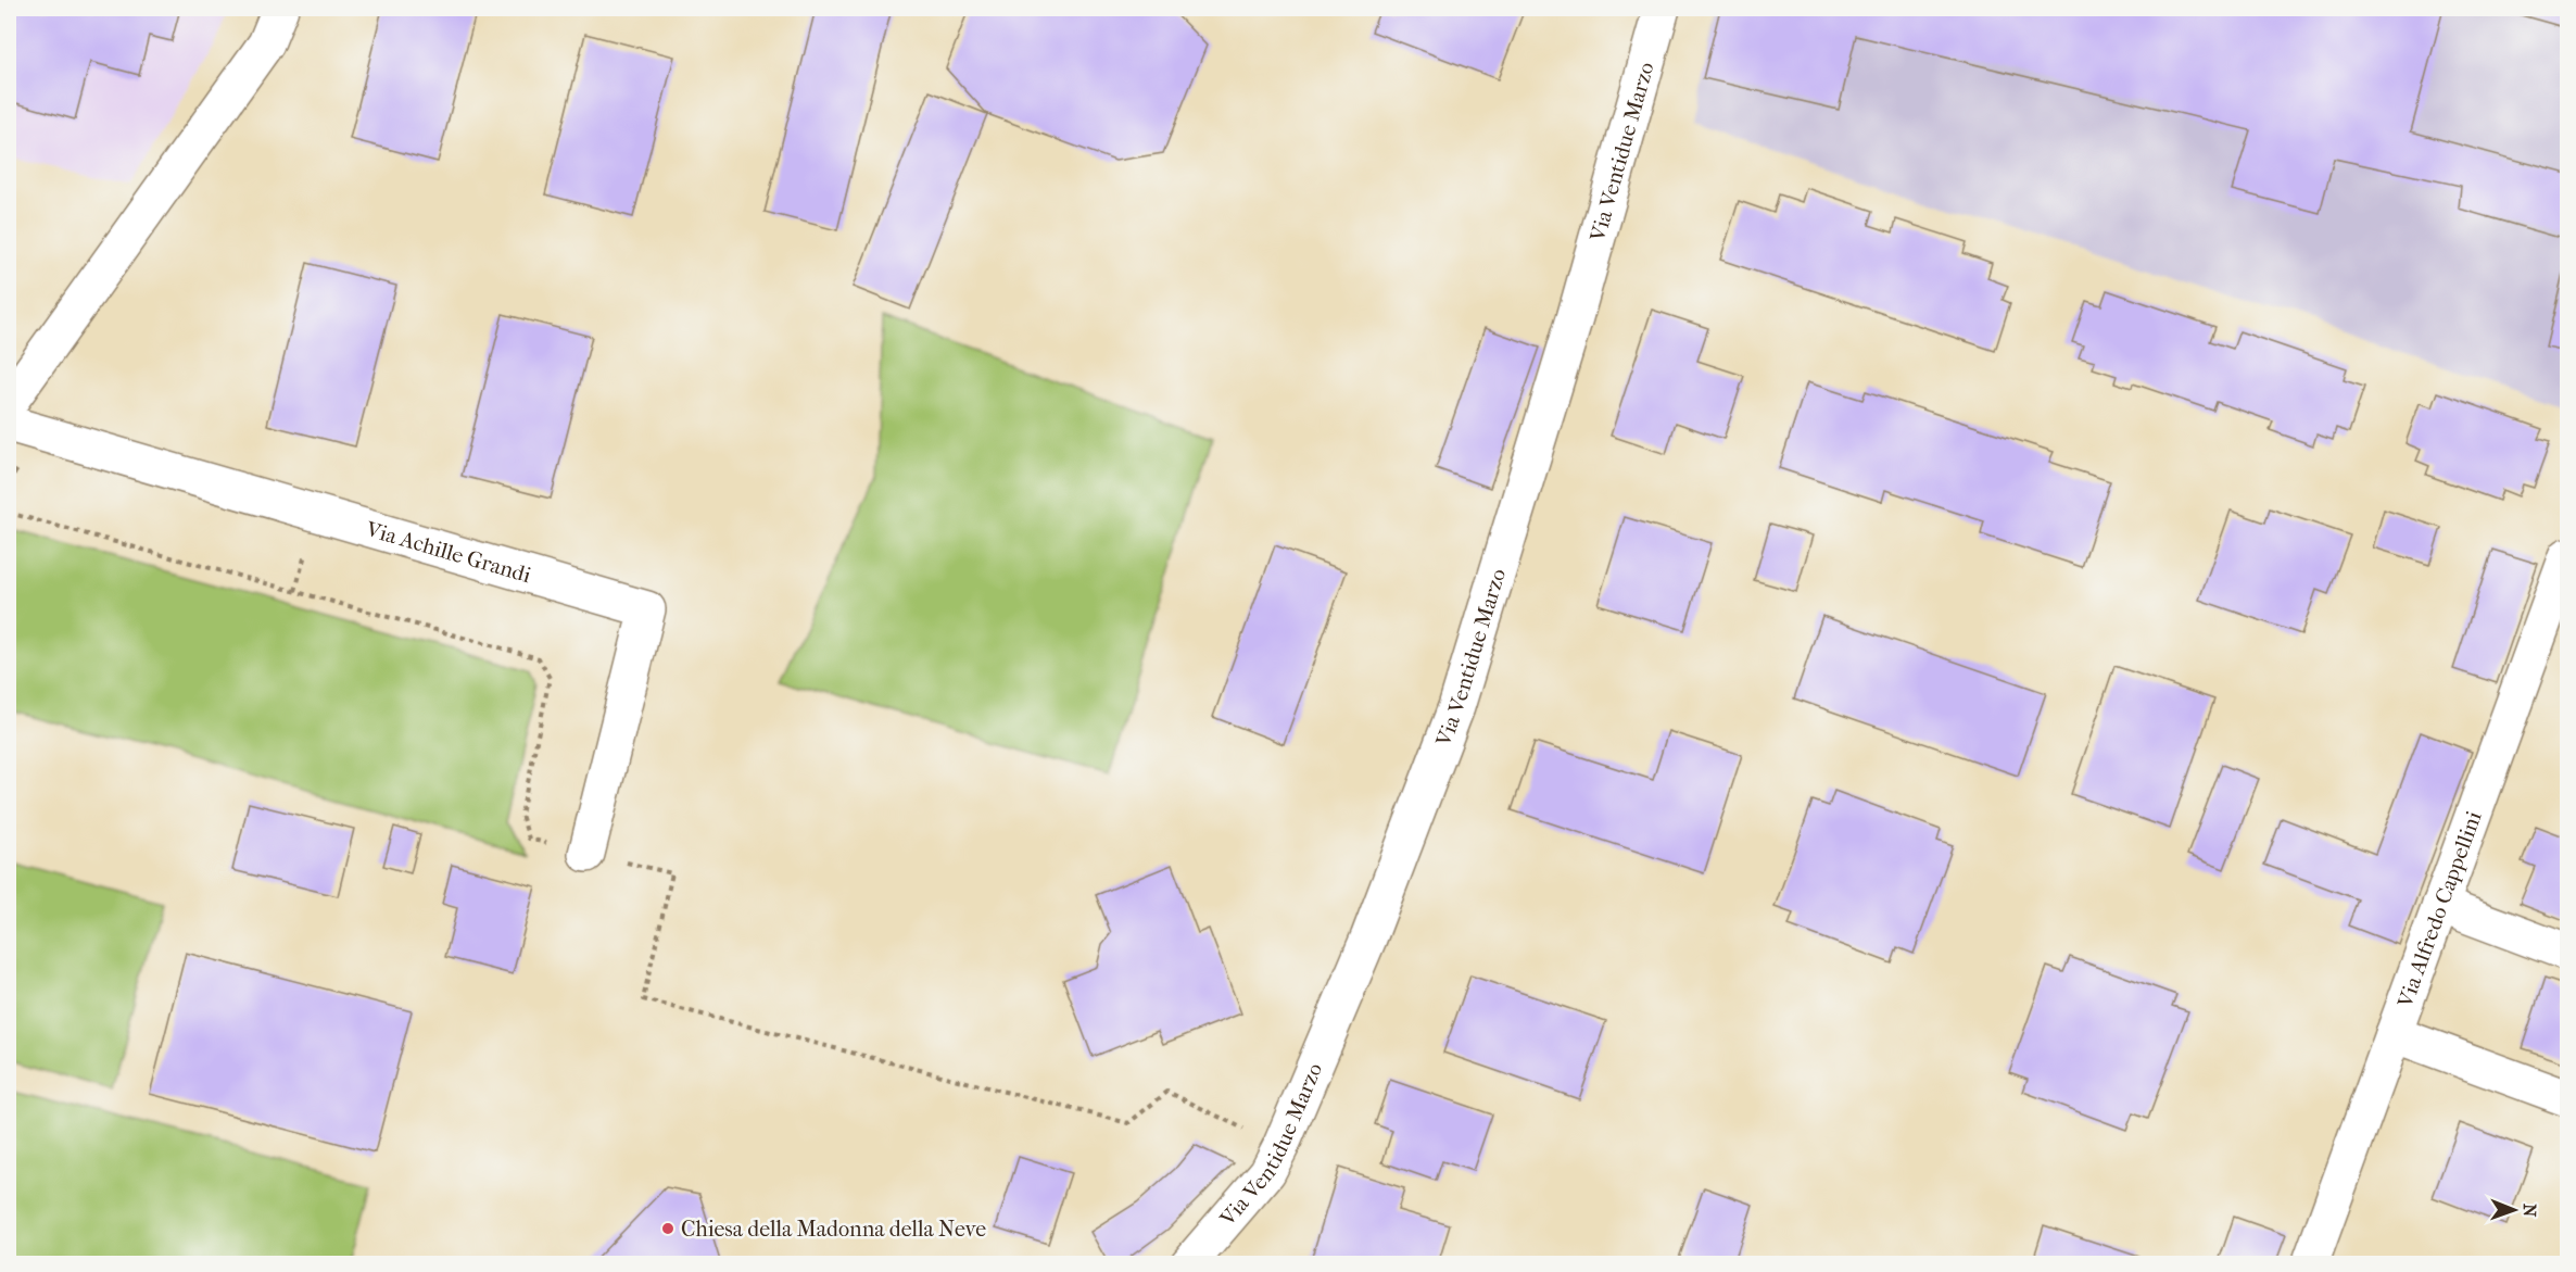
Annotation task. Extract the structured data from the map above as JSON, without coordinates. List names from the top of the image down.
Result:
{
  "streets": {
    "street": ["Via Ventidue Marzo", "Via Achille Grandi", "Via Alfredo Cappellini"]
  },
  "places": ["Chiesa della Madonna della Neve"],
  "north": "right"
}
